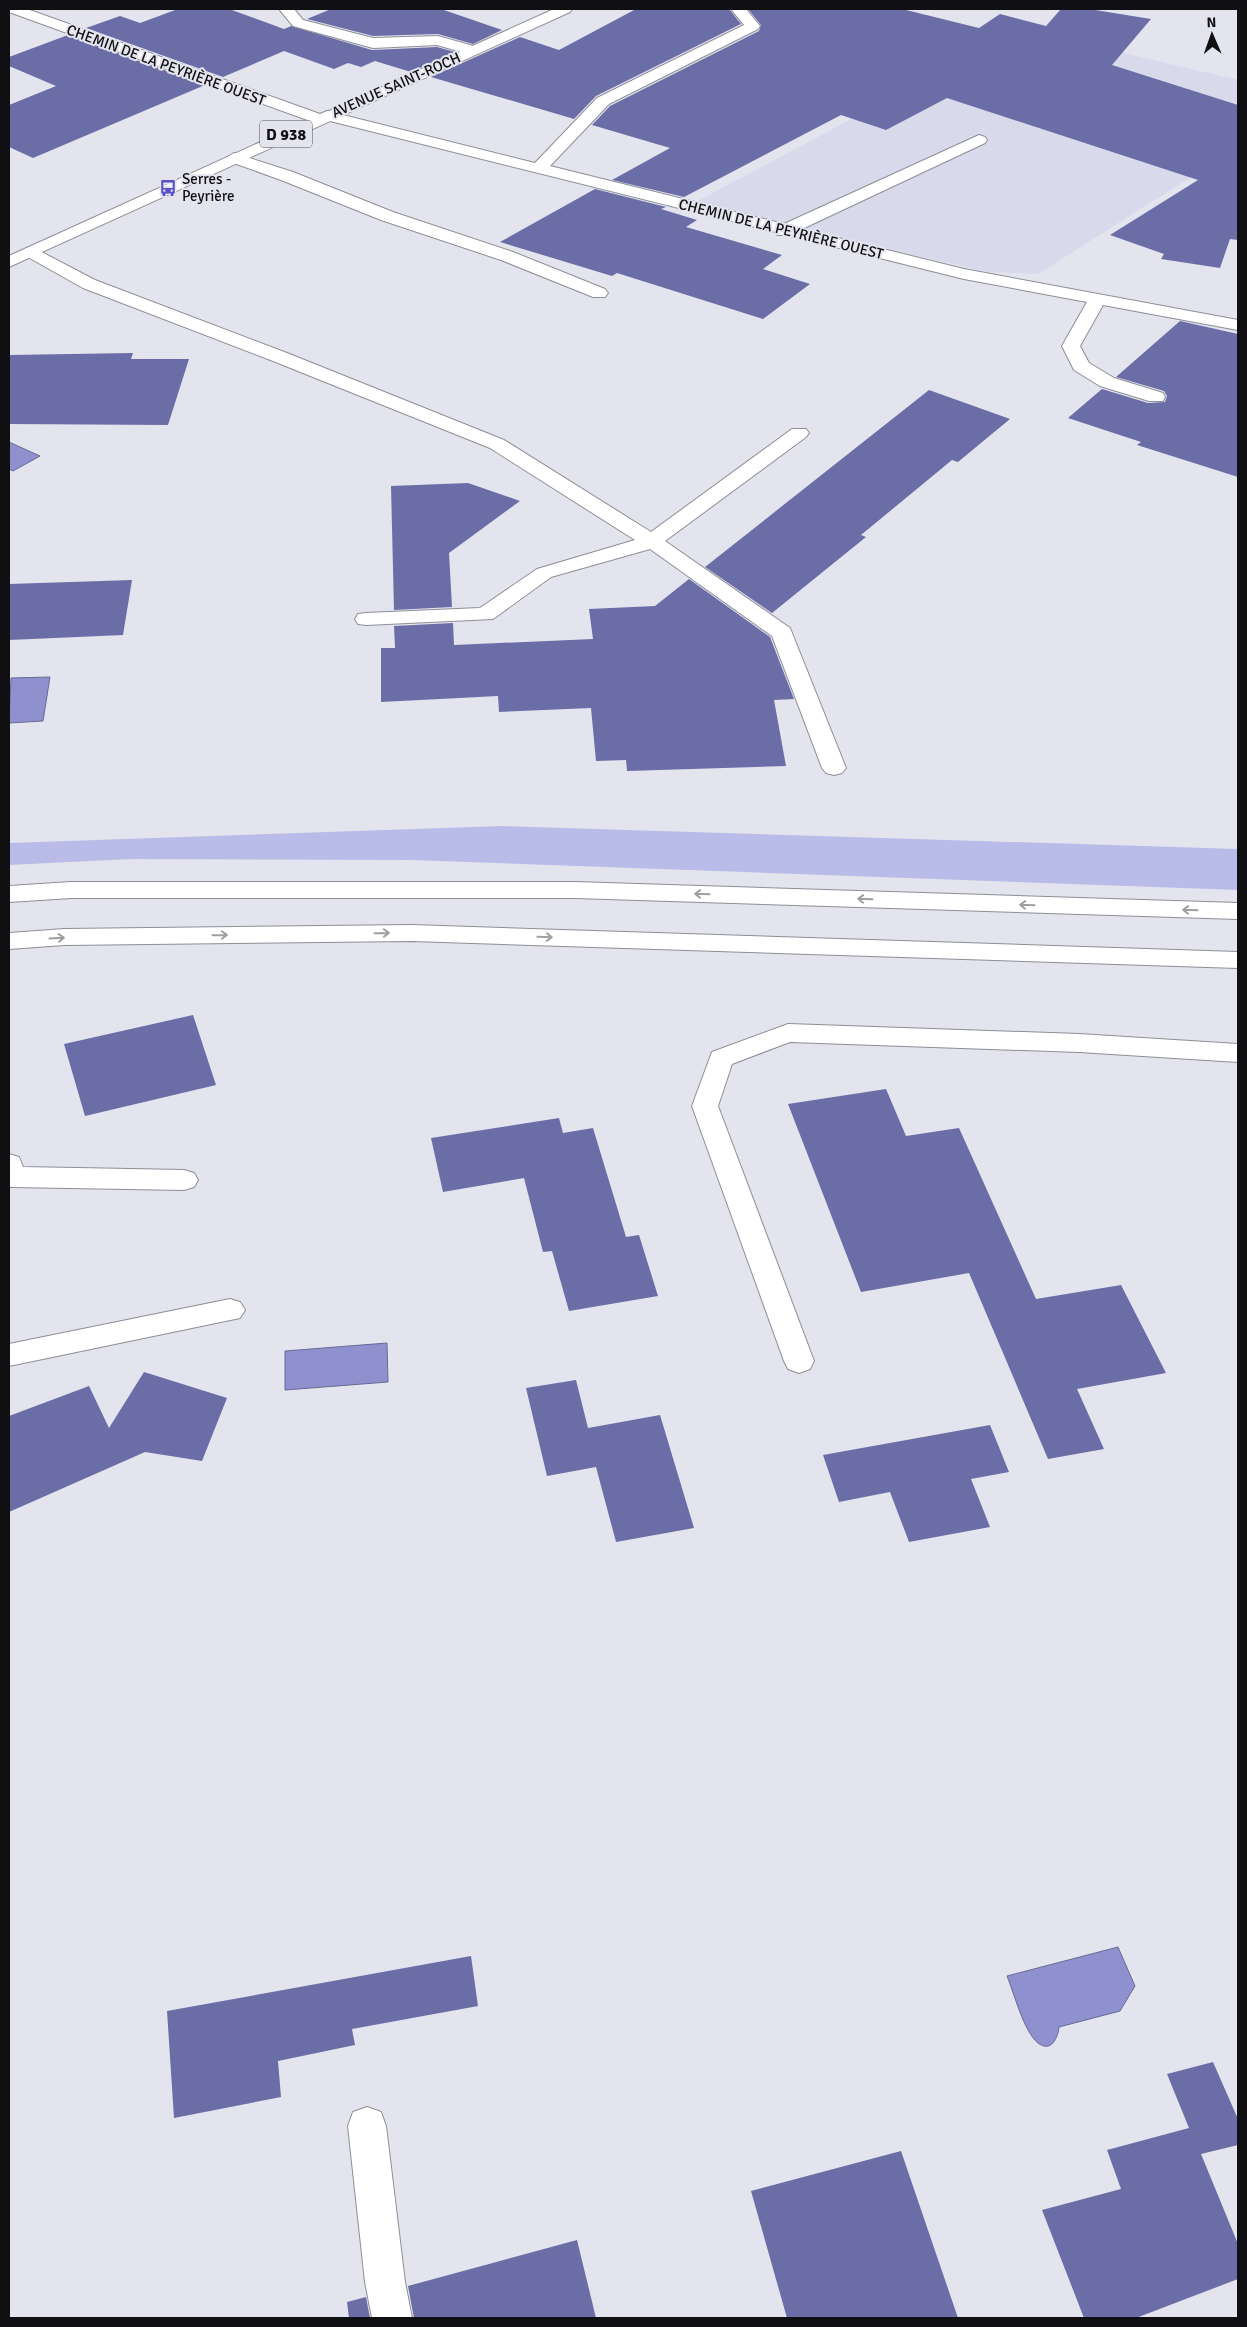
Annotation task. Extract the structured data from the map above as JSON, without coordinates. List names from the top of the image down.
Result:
{
  "streets": {
    "main road": ["CHEMIN DE LA PEYRIÈRE OUEST", "AVENUE SAINT-ROCH", "D 938"]
  },
  "crossings": [
    ["CHEMIN DE LA PEYRIÈRE OUEST", "AVENUE SAINT-ROCH"]
  ],
  "places": {
    "bus stop": ["Serres - Peyrière"]
  },
  "north": "top"
}
